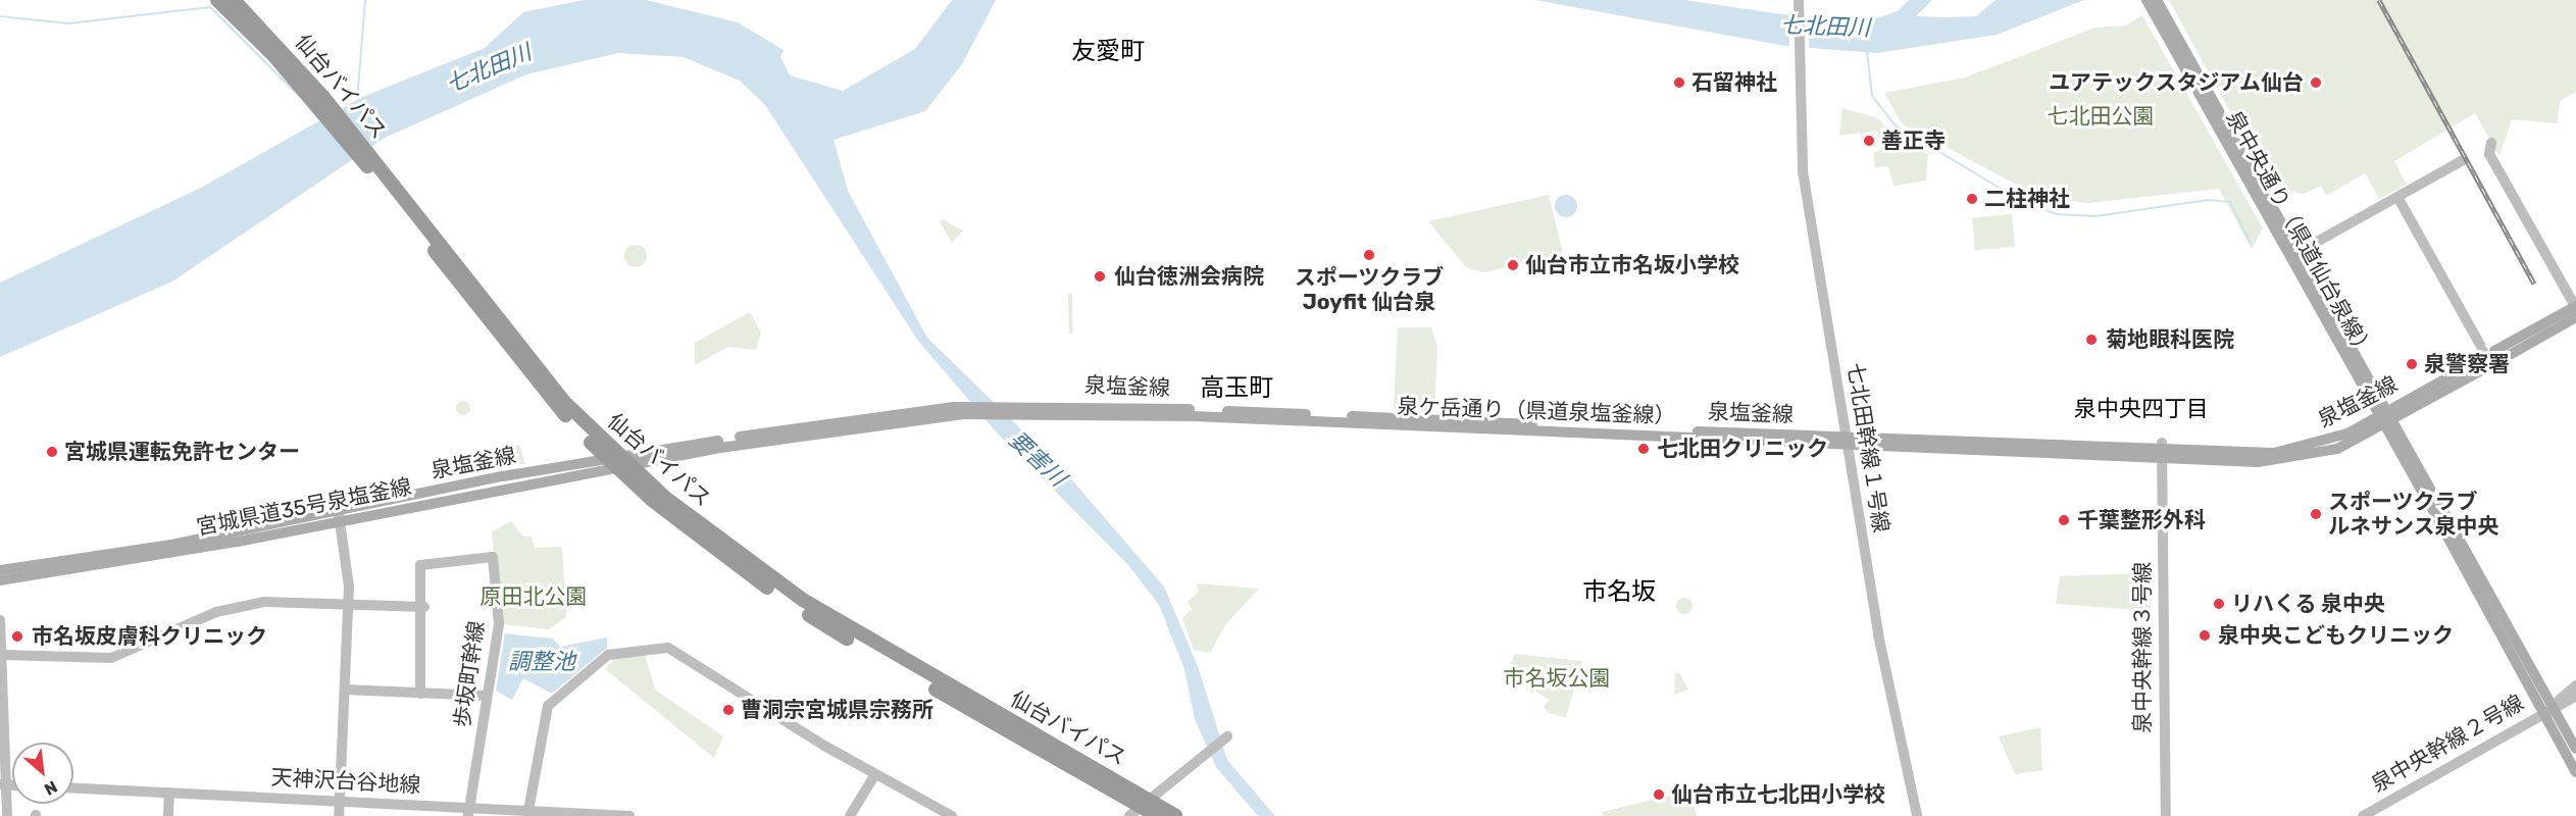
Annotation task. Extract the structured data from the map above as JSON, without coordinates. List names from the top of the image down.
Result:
{
  "streets": {
    "highway": ["仙台バイパス"],
    "main road": ["泉中央通り（県道仙台泉線）", "泉塩釜線", "宮城県道35号泉塩釜線"],
    "street": [
      "七北田幹線１号線",
      "泉中央幹線３号線",
      "歩坂町幹線",
      "泉中央幹線２号線",
      "天神沢台谷地線"
    ]
  },
  "crossings": [
    ["仙台バイパス", "泉塩釜線"],
    ["仙台バイパス", "宮城県道35号泉塩釜線"],
    ["泉中央通り（県道仙台泉線）", "泉塩釜線"],
    ["泉塩釜線", "七北田幹線１号線"],
    ["泉塩釜線", "宮城県道35号泉塩釜線"],
    ["泉塩釜線", "泉中央幹線３号線"],
    ["歩坂町幹線", "天神沢台谷地線"]
  ],
  "districts": [
    "友愛町",
    "高玉町",
    "泉中央四丁目",
    "市名坂"
  ],
  "water": ["七北田川", "要害川", "調整池"],
  "parks": ["七北田公園", "原田北公園", "市名坂公園"],
  "places": [
    "石留神社",
    "ユアテックスタジアム仙台",
    "善正寺",
    "二柱神社",
    "スポーツクラブ Joyfit 仙台泉",
    "仙台市立市名坂小学校",
    "仙台徳洲会病院",
    "菊地眼科医院",
    "泉警察署",
    "七北田クリニック",
    "宮城県運転免許センター",
    "スポーツクラブ ルネサンス泉中央",
    "千葉整形外科",
    "リハくる 泉中央",
    "泉中央こどもクリニック",
    "市名坂皮膚科クリニック",
    "曹洞宗宮城県宗務所",
    "仙台市立七北田小学校"
  ],
  "north": "bottom right"
}
